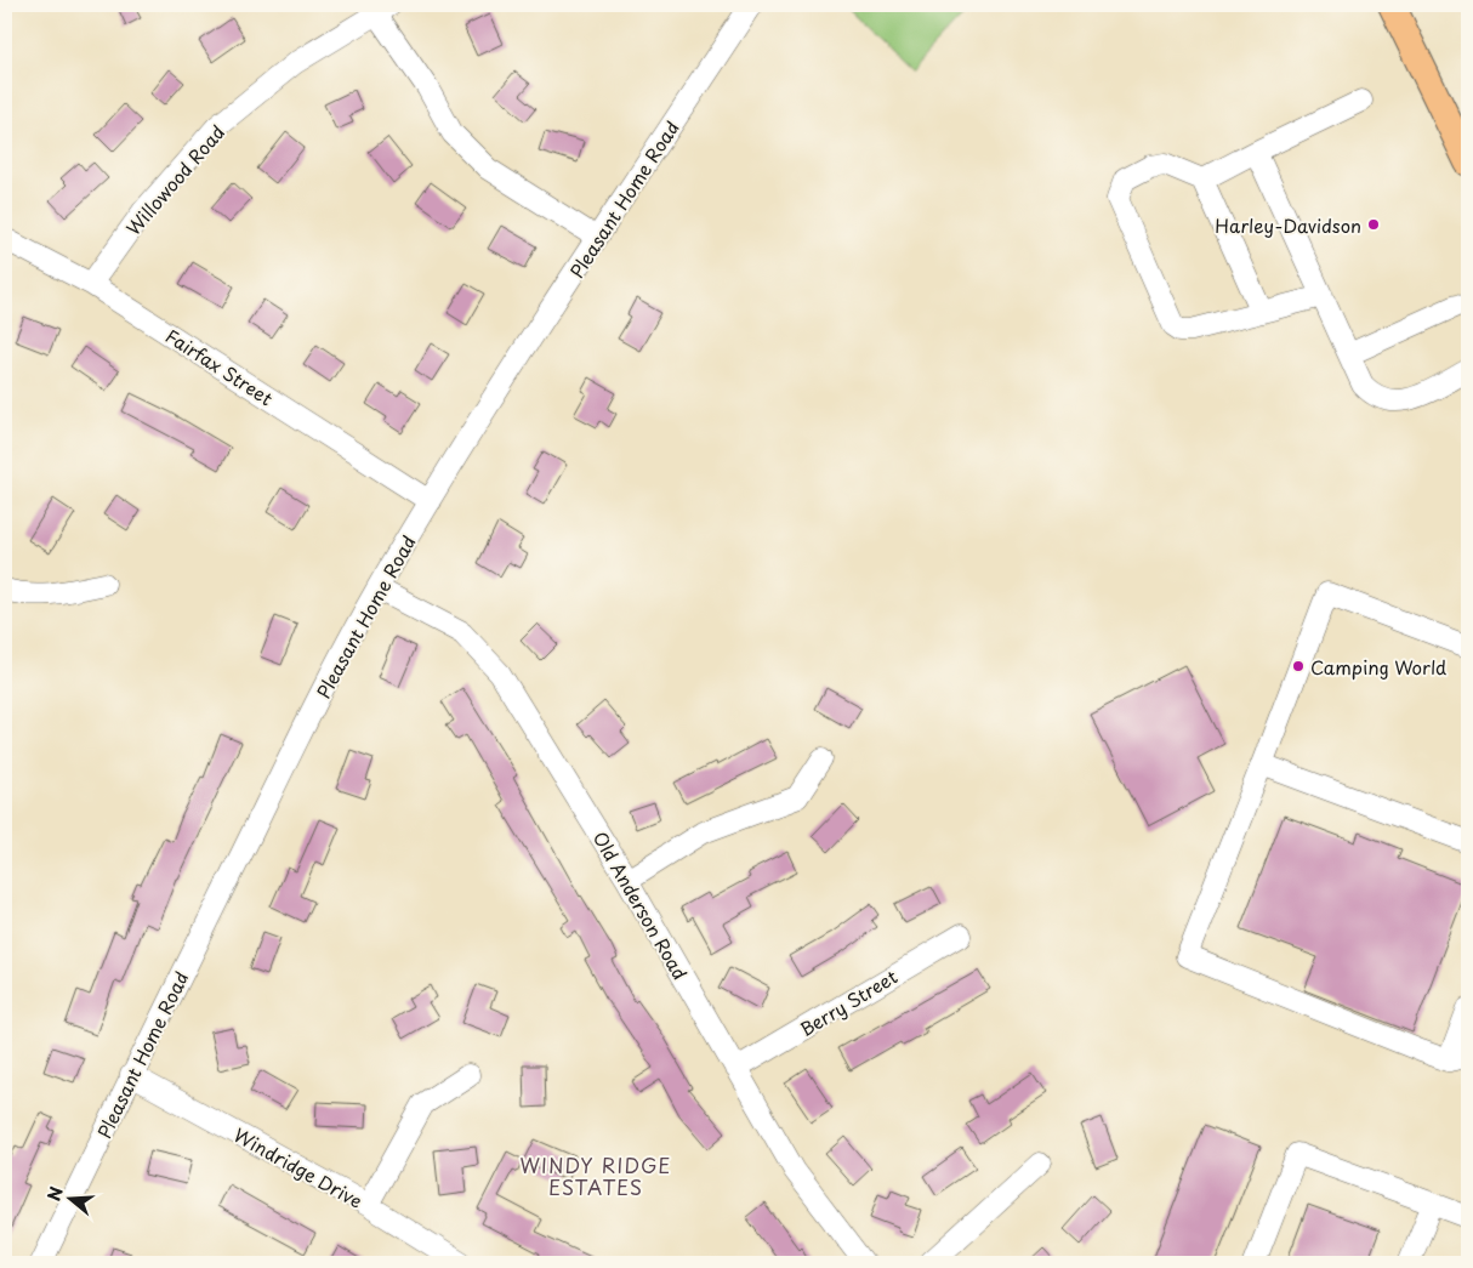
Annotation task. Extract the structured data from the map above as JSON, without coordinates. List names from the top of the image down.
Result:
{
  "streets": {
    "street": [
      "Willowood Road",
      "Pleasant Home Road",
      "Fairfax Street",
      "Old Anderson Road",
      "Berry Street",
      "Windridge Drive"
    ]
  },
  "crossings": [
    ["Willowood Road", "Fairfax Street"],
    ["Pleasant Home Road", "Fairfax Street"],
    ["Pleasant Home Road", "Old Anderson Road"],
    ["Pleasant Home Road", "Windridge Drive"],
    ["Old Anderson Road", "Berry Street"]
  ],
  "districts": ["WINDY RIDGE ESTATES"],
  "places": ["Harley-Davidson", "Camping World"],
  "north": "left"
}
